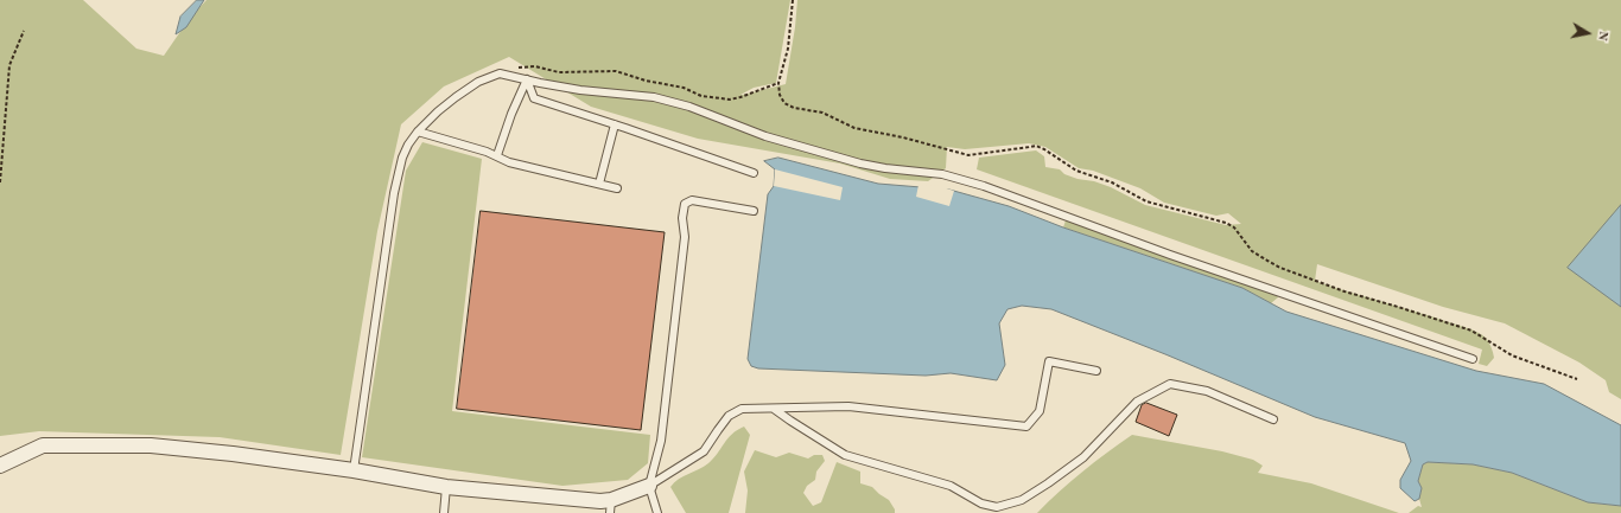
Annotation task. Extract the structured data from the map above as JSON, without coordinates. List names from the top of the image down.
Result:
{
  "north": "right"
}
